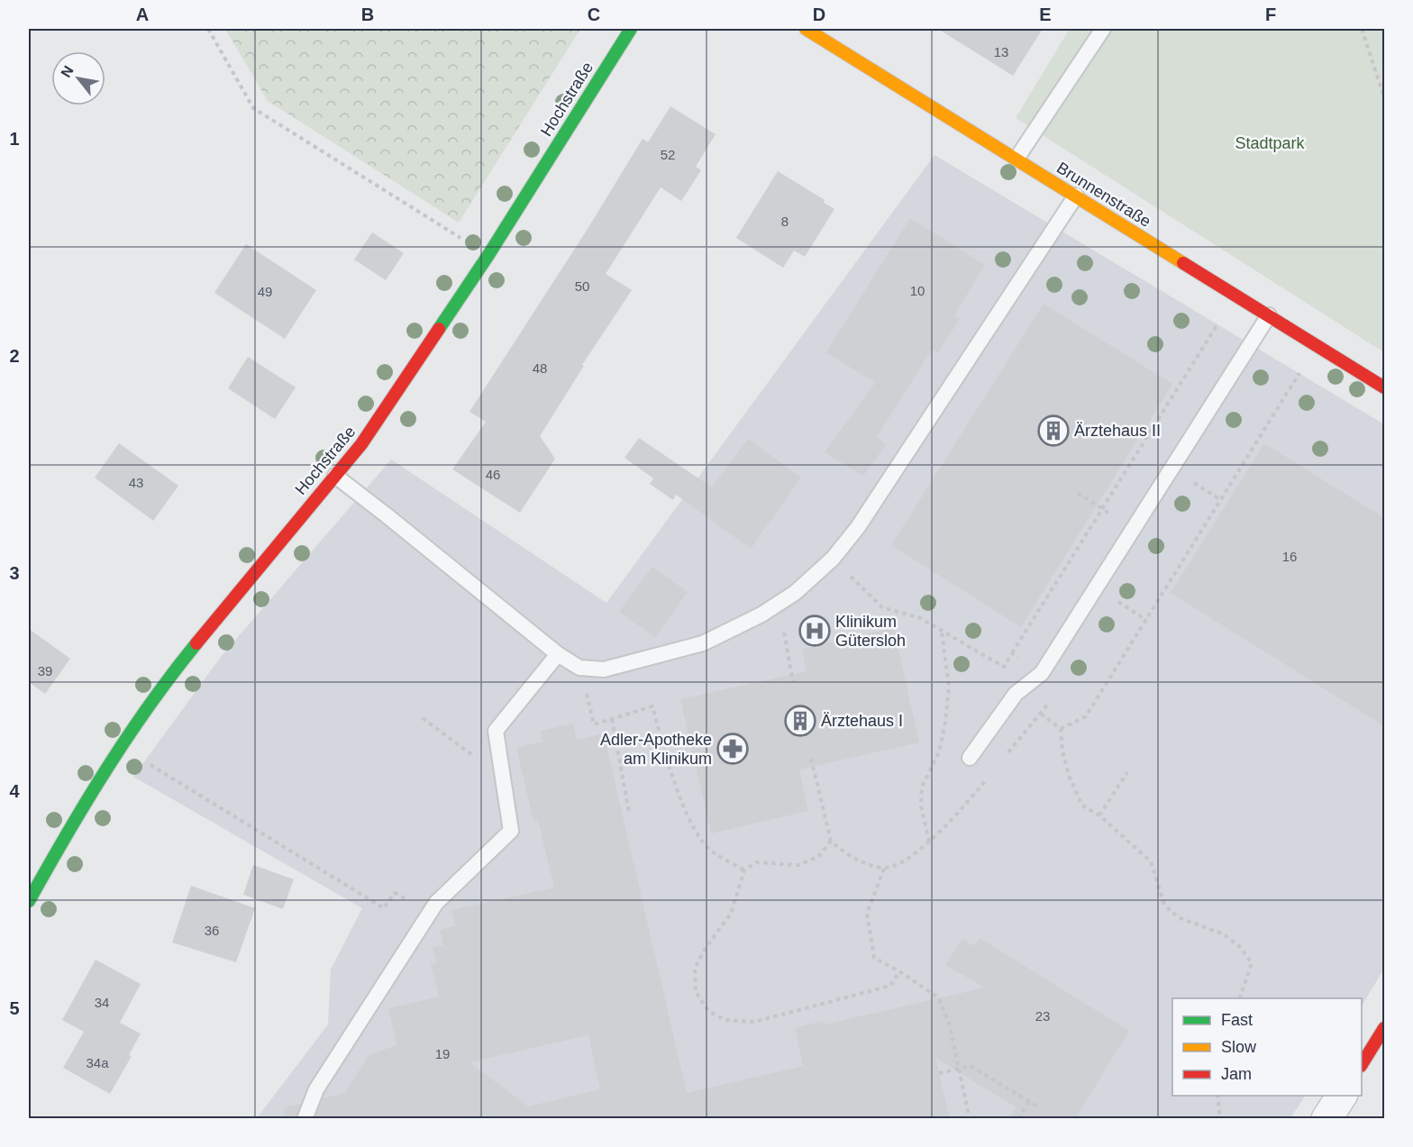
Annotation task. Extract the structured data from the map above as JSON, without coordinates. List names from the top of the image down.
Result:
{
  "streets": {
    "street": ["Hochstraße", "Brunnenstraße"]
  },
  "parks": ["Stadtpark"],
  "places": {
    "building": ["Ärztehaus II", "Ärztehaus I"],
    "hospital": ["Klinikum Gütersloh"],
    "pharmacy": ["Adler-Apotheke am Klinikum"]
  },
  "house_numbers": [
    "13",
    "52",
    "8",
    "50",
    "10",
    "49",
    "48",
    "46",
    "43",
    "16",
    "39",
    "36",
    "34",
    "23",
    "19",
    "34a"
  ],
  "legend": ["Fast", "Slow", "Jam"],
  "north": "top left",
  "grid": {
    "columns": [
      "A",
      "B",
      "C",
      "D",
      "E",
      "F"
    ],
    "rows": [
      "1",
      "2",
      "3",
      "4",
      "5"
    ]
  }
}
